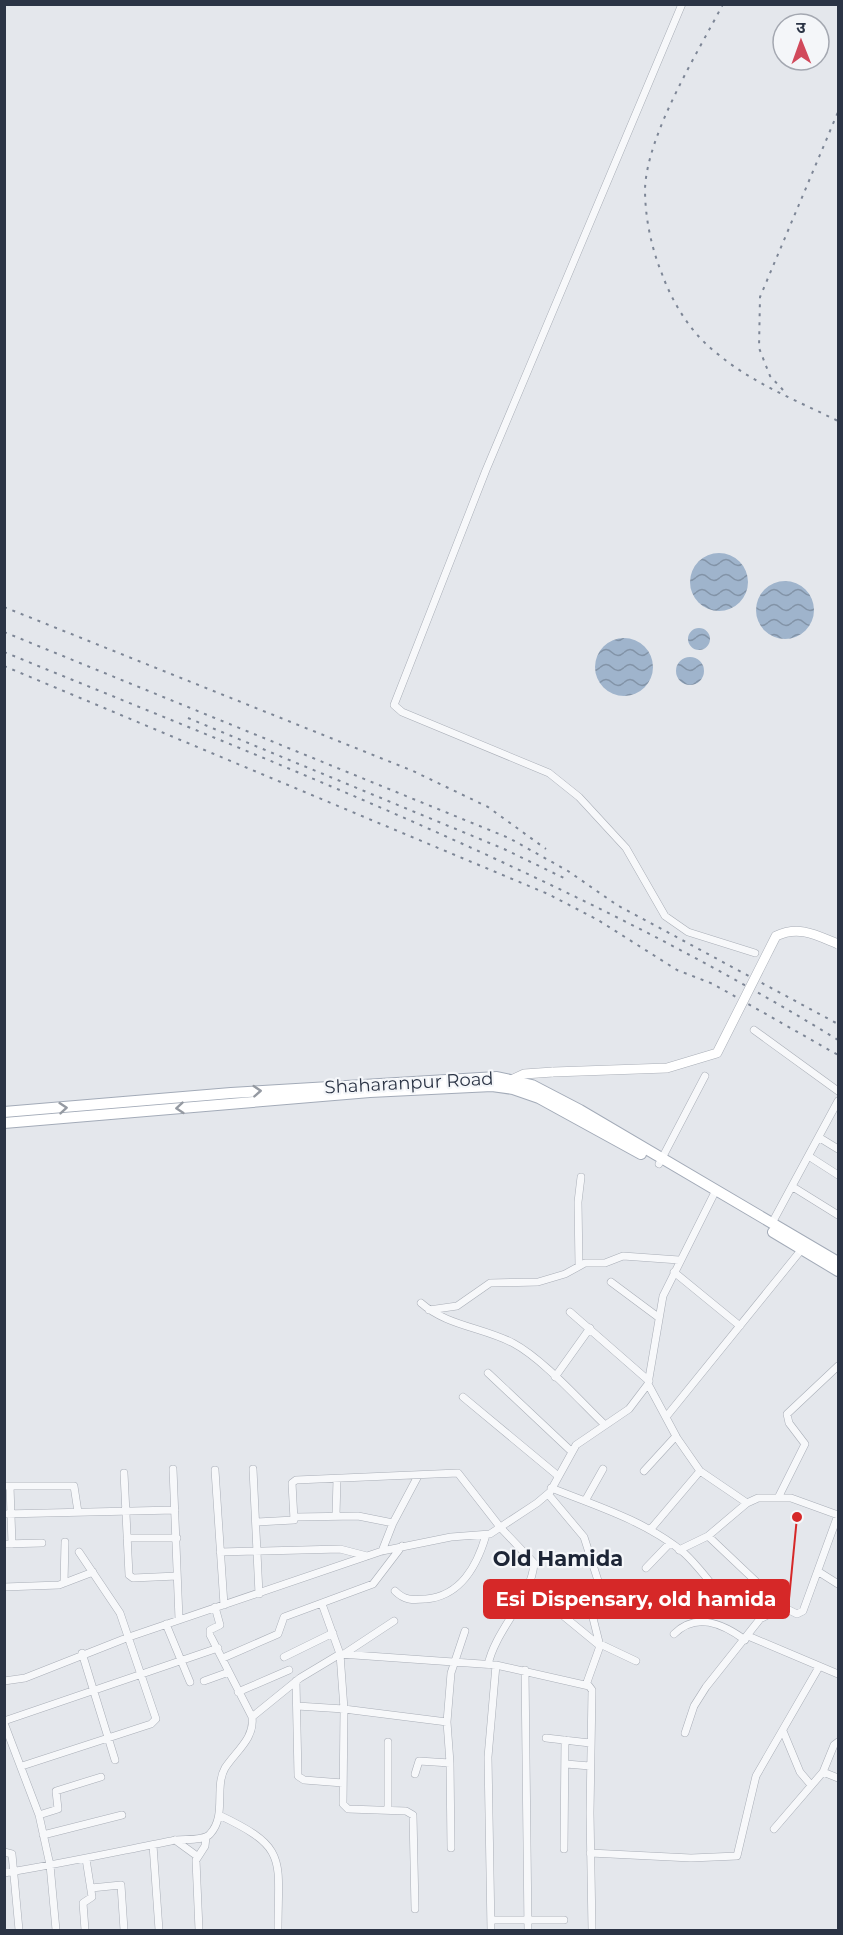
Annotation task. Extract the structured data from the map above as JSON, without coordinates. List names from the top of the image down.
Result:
{
  "streets": {
    "main road": ["Shaharanpur Road"]
  },
  "districts": ["Old Hamida"],
  "places": ["Esi Dispensary, old hamida"],
  "north": "top"
}
